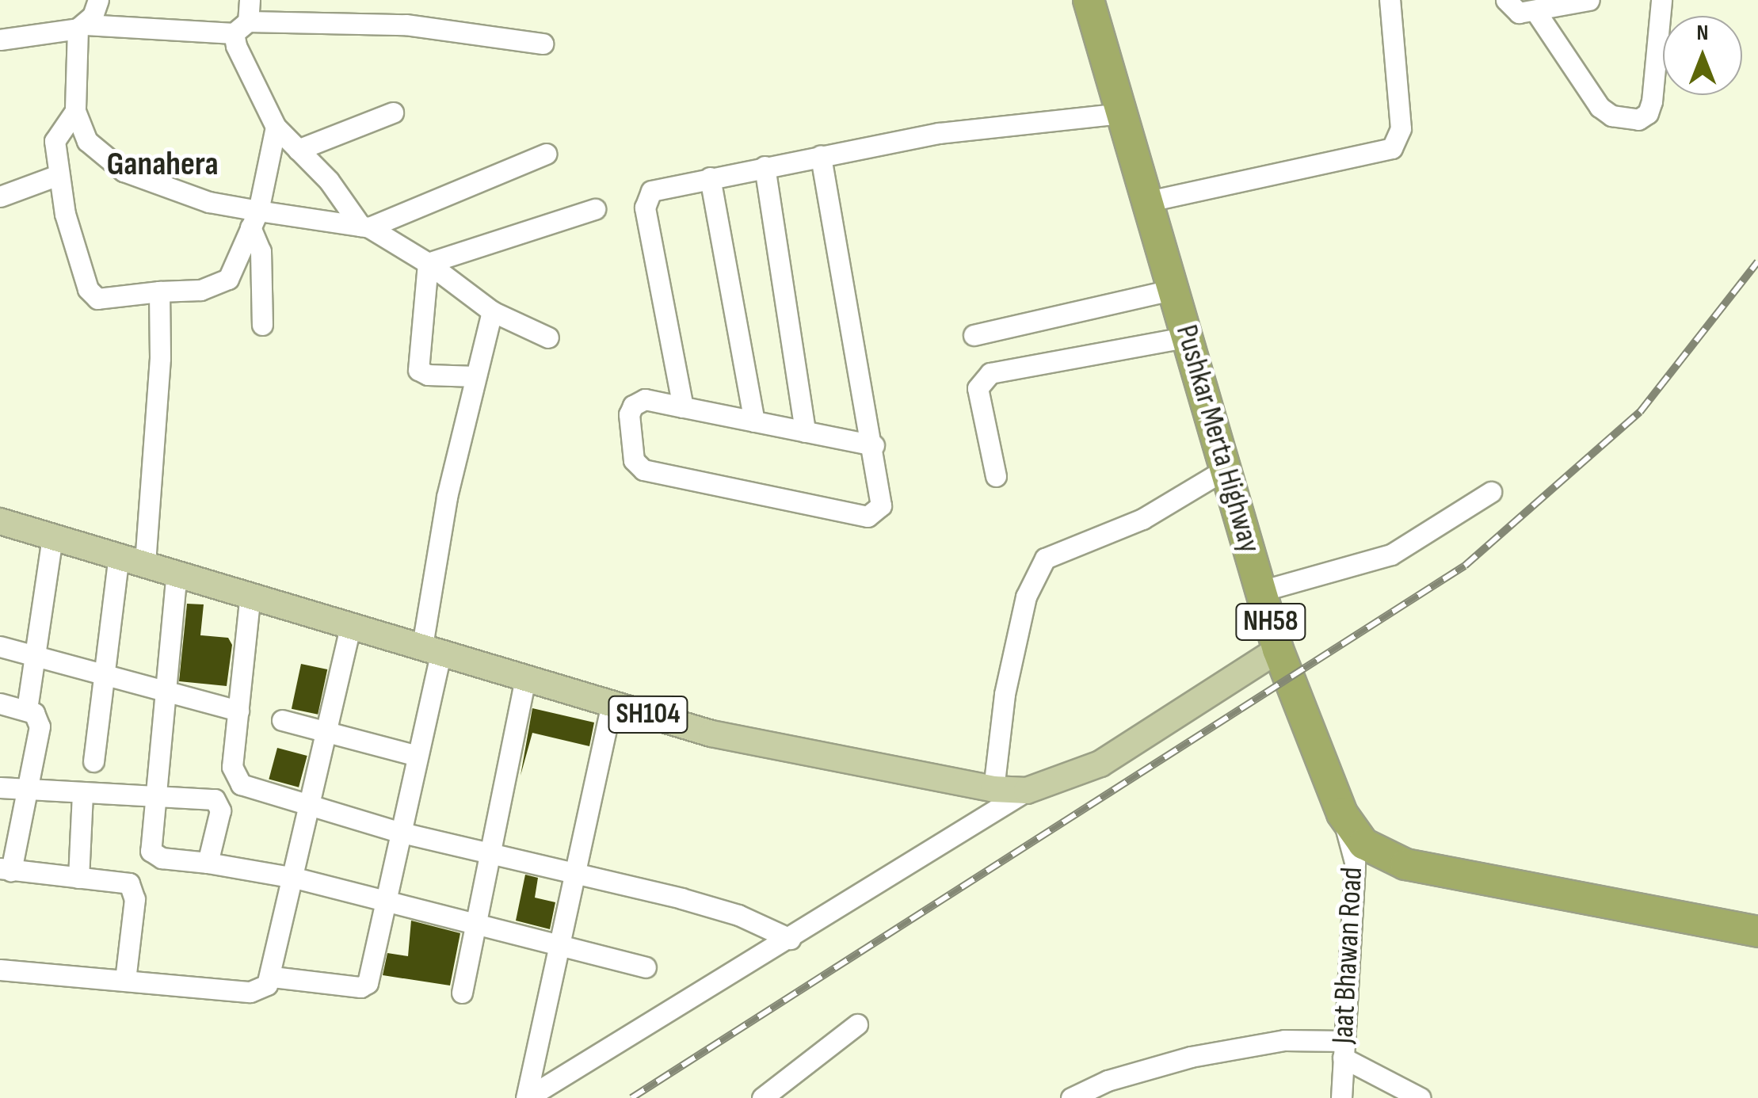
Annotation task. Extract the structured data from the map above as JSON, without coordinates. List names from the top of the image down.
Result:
{
  "streets": {
    "highway": ["Pushkar Merta Highway", "NH58"],
    "main road": ["SH104"],
    "street": ["Jaat Bhawan Road"]
  },
  "crossings": [
    ["Pushkar Merta Highway", "SH104"],
    ["Pushkar Merta Highway", "Jaat Bhawan Road"]
  ],
  "districts": ["Ganahera"],
  "north": "top"
}
